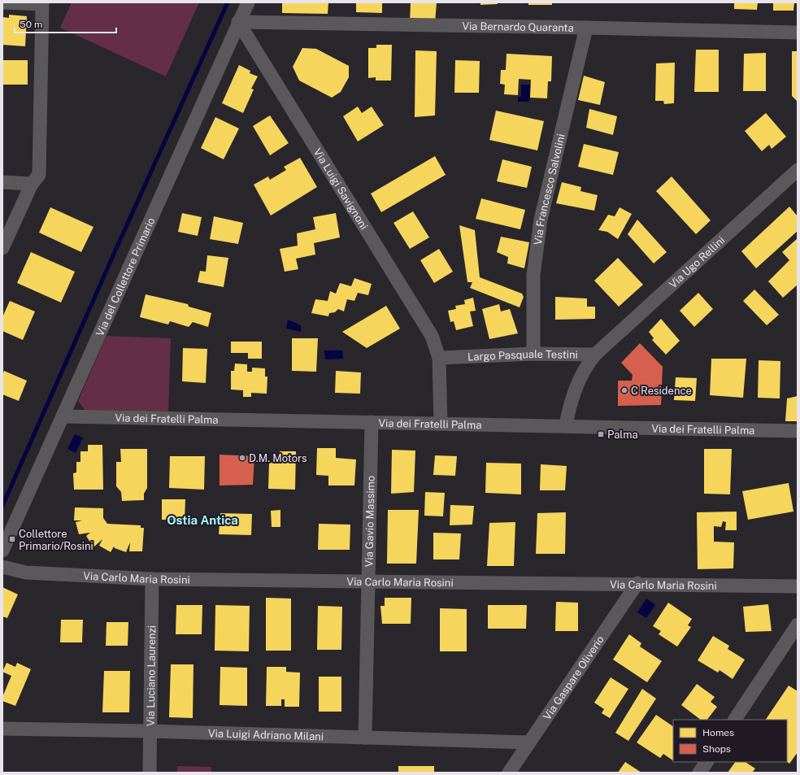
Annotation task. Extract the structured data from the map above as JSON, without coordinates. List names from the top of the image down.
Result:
{
  "streets": {
    "street": [
      "Via Bernardo Quaranta",
      "Via Luigi Savignoni",
      "Via Francesco Salvolini",
      "Via Ugo Rellini",
      "Via del Collettore Primario",
      "Largo Pasquale Testini",
      "Via dei Fratelli Palma",
      "Via Gavio Massimo",
      "Via Carlo Maria Rosini",
      "Via Luciano Laurenzi",
      "Via Gaspare Oliverio",
      "Via Luigi Adriano Milani"
    ]
  },
  "crossings": [
    ["Via Bernardo Quaranta", "Via Luigi Savignoni"],
    ["Via Bernardo Quaranta", "Via Francesco Salvolini"],
    ["Via Bernardo Quaranta", "Via del Collettore Primario"],
    ["Via Luigi Savignoni", "Via del Collettore Primario"],
    ["Via Luigi Savignoni", "Largo Pasquale Testini"],
    ["Via Francesco Salvolini", "Largo Pasquale Testini"],
    ["Via Ugo Rellini", "Largo Pasquale Testini"],
    ["Via del Collettore Primario", "Via dei Fratelli Palma"],
    ["Largo Pasquale Testini", "Via dei Fratelli Palma"],
    ["Via dei Fratelli Palma", "Via Gavio Massimo"],
    ["Via Gavio Massimo", "Via Carlo Maria Rosini"],
    ["Via Gavio Massimo", "Via Luigi Adriano Milani"],
    ["Via Carlo Maria Rosini", "Via Luciano Laurenzi"],
    ["Via Carlo Maria Rosini", "Via Gaspare Oliverio"],
    ["Via Luciano Laurenzi", "Via Luigi Adriano Milani"],
    ["Via Gaspare Oliverio", "Via Luigi Adriano Milani"]
  ],
  "districts": ["Ostia Antica"],
  "places": {
    "other": ["C Residence", "D.M. Motors"],
    "transit": ["Palma", "Collettore Primario/Rosini"]
  },
  "legend": ["Homes", "Shops"],
  "scale_bar": "50 m"
}
